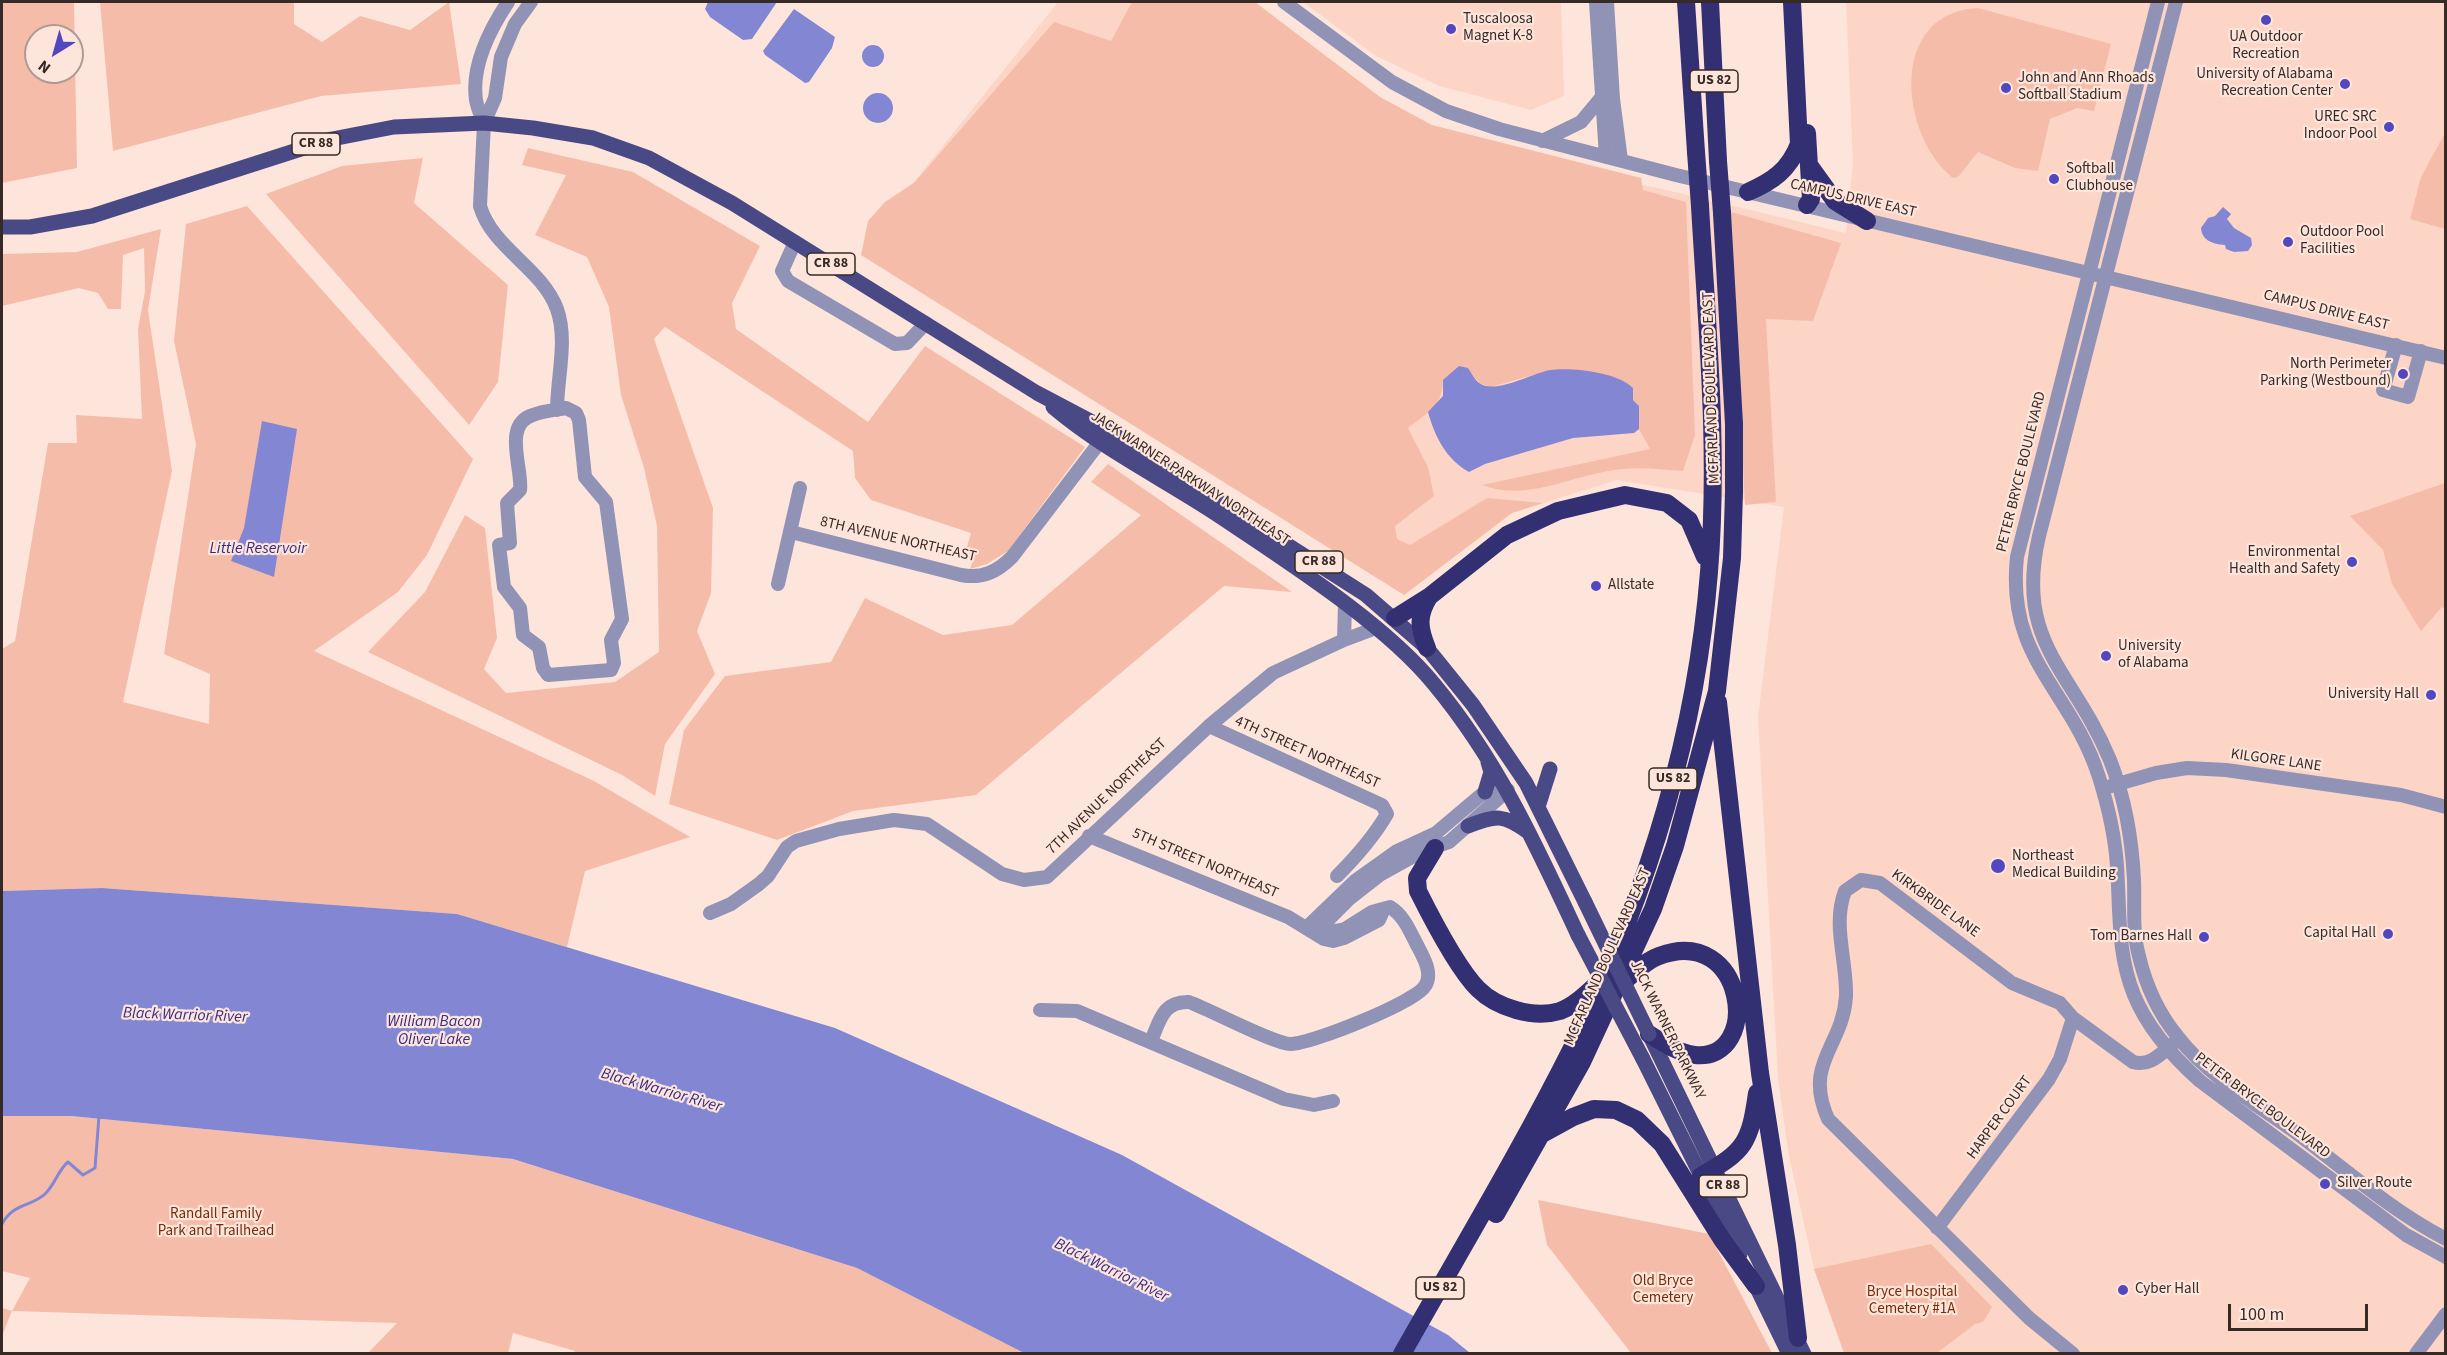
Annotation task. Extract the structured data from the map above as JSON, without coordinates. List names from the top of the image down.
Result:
{
  "streets": {
    "highway": ["US 82", "MCFARLAND BOULEVARD EAST"],
    "main road": [
      "CR 88",
      "JACK WARNER PARKWAY NORTHEAST",
      "7TH AVENUE NORTHEAST",
      "JACK WARNER PARKWAY"
    ],
    "street": [
      "CAMPUS DRIVE EAST",
      "PETER BRYCE BOULEVARD",
      "8TH AVENUE NORTHEAST",
      "4TH STREET NORTHEAST",
      "KILGORE LANE",
      "5TH STREET NORTHEAST",
      "KIRKBRIDE LANE",
      "HARPER COURT"
    ]
  },
  "crossings": [
    ["US 82", "MCFARLAND BOULEVARD EAST"],
    ["CAMPUS DRIVE EAST", "PETER BRYCE BOULEVARD"],
    ["PETER BRYCE BOULEVARD", "KILGORE LANE"],
    ["PETER BRYCE BOULEVARD", "KIRKBRIDE LANE"],
    ["JACK WARNER PARKWAY NORTHEAST", "8TH AVENUE NORTHEAST"],
    ["JACK WARNER PARKWAY NORTHEAST", "7TH AVENUE NORTHEAST"],
    ["JACK WARNER PARKWAY NORTHEAST", "JACK WARNER PARKWAY"],
    ["4TH STREET NORTHEAST", "7TH AVENUE NORTHEAST"],
    ["7TH AVENUE NORTHEAST", "5TH STREET NORTHEAST"],
    ["7TH AVENUE NORTHEAST", "JACK WARNER PARKWAY"],
    ["KIRKBRIDE LANE", "HARPER COURT"]
  ],
  "water": ["Little Reservoir", "Black Warrior River", "William Bacon Oliver Lake"],
  "parks": ["Randall Family Park and Trailhead", "Old Bryce Cemetery", "Bryce Hospital Cemetery #1A"],
  "places": [
    "UA Outdoor Recreation",
    "Tuscaloosa Magnet K-8",
    "University of Alabama Recreation Center",
    "John and Ann Rhoads Softball Stadium",
    "UREC SRC Indoor Pool",
    "Softball Clubhouse",
    "Outdoor Pool Facilities",
    "North Perimeter Parking (Westbound)",
    "Environmental Health and Safety",
    "Allstate",
    "University of Alabama",
    "University Hall",
    "Northeast Medical Building",
    "Capital Hall",
    "Tom Barnes Hall",
    "Silver Route",
    "Cyber Hall"
  ],
  "scale_bar": "100 m",
  "north": "bottom left"
}
